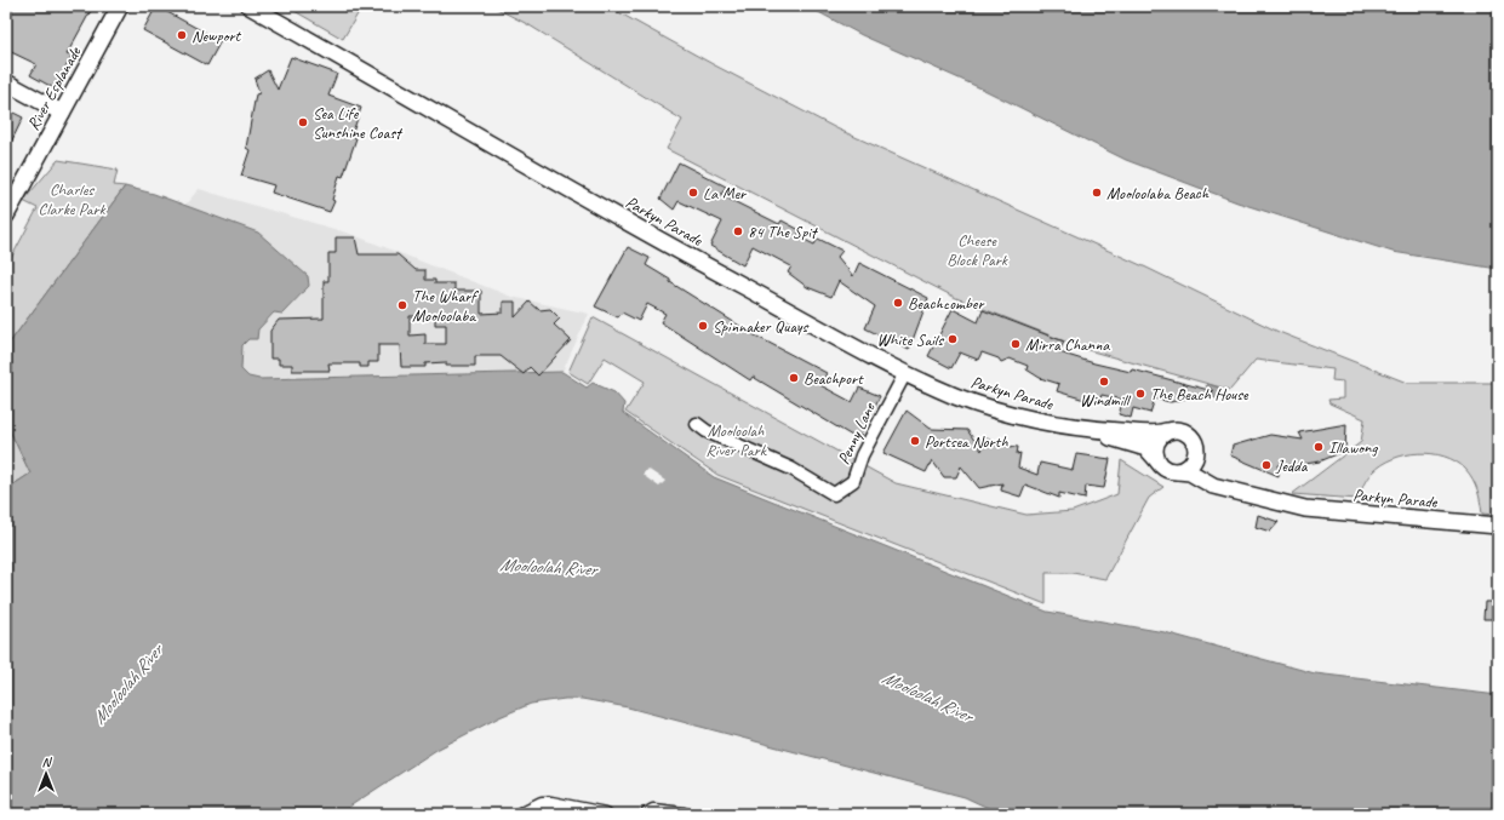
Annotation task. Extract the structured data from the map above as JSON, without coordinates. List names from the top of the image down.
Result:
{
  "streets": {
    "street": ["River Esplanade", "Parkyn Parade", "Penny Lane"]
  },
  "crossings": [
    ["Parkyn Parade", "Penny Lane"]
  ],
  "water": ["Mooloolah River"],
  "parks": ["Charles Clarke Park", "Cheese Block Park", "Mooloolah River Park"],
  "places": [
    "Newport",
    "Sea Life Sunshine Coast",
    "La Mer",
    "Mooloolaba Beach",
    "84 The Spit",
    "Beachcomber",
    "The Wharf Mooloolaba",
    "Spinnaker Quays",
    "White Sails",
    "Mirra Channa",
    "Beachport",
    "Windmill",
    "The Beach House",
    "Portsea North",
    "Illawong",
    "Jedda"
  ],
  "north": "top"
}
